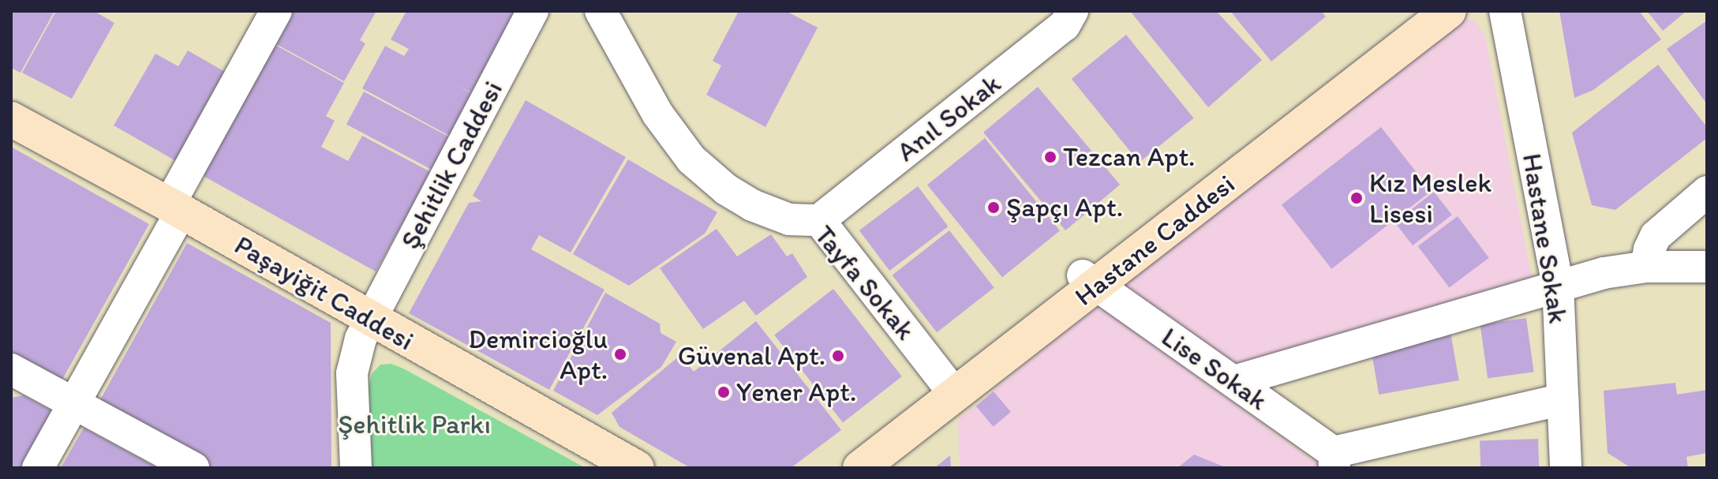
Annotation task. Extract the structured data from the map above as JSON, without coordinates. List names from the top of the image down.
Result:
{
  "streets": {
    "main road": ["Hastane Caddesi", "Paşayiğit Caddesi"],
    "street": [
      "Anıl Sokak",
      "Şehitlik Caddesi",
      "Hastane Sokak",
      "Tayfa Sokak",
      "Lise Sokak"
    ]
  },
  "crossings": [
    ["Anıl Sokak", "Tayfa Sokak"],
    ["Şehitlik Caddesi", "Paşayiğit Caddesi"],
    ["Hastane Caddesi", "Tayfa Sokak"],
    ["Hastane Caddesi", "Lise Sokak"]
  ],
  "parks": ["Şehitlik Parkı"],
  "places": [
    "Tezcan Apt.",
    "Kız Meslek Lisesi",
    "Şapçı Apt.",
    "Demircioğlu Apt.",
    "Güvenal Apt.",
    "Yener Apt."
  ]
}
